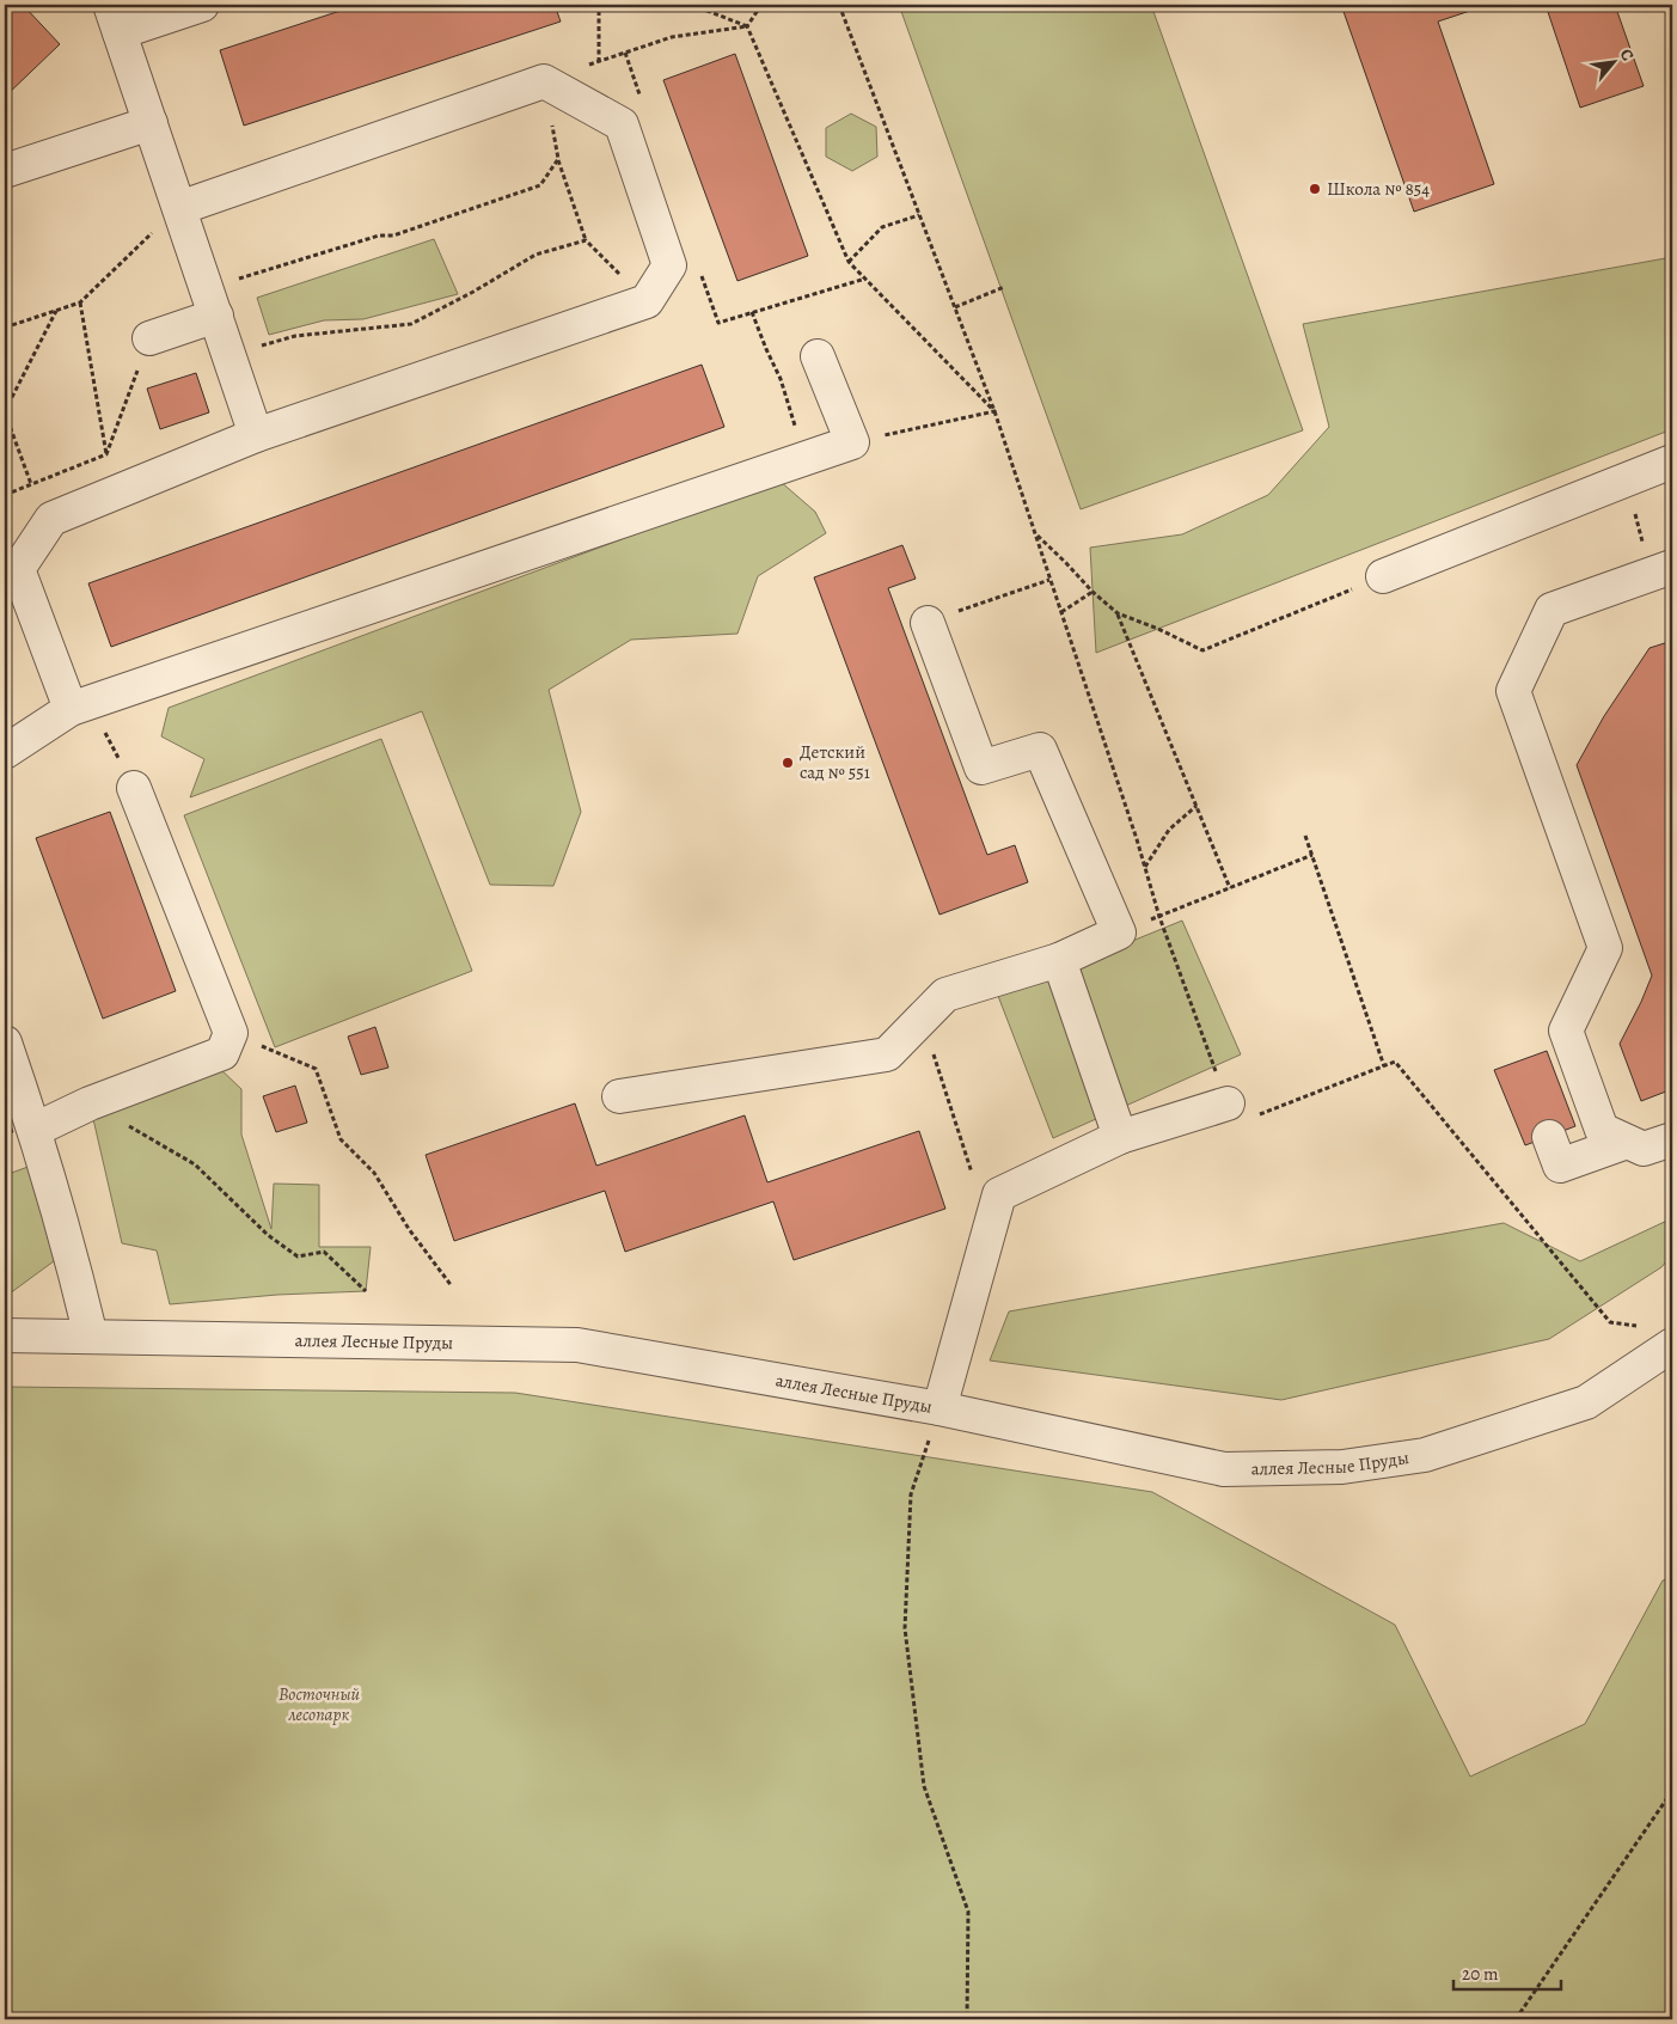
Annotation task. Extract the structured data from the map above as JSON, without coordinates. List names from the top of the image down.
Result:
{
  "streets": {
    "street": ["аллея Лесные Пруды"]
  },
  "parks": ["Восточный лесопарк"],
  "places": ["Школа № 854", "Детский сад № 551"],
  "scale_bar": "20 m",
  "north": "top right"
}
